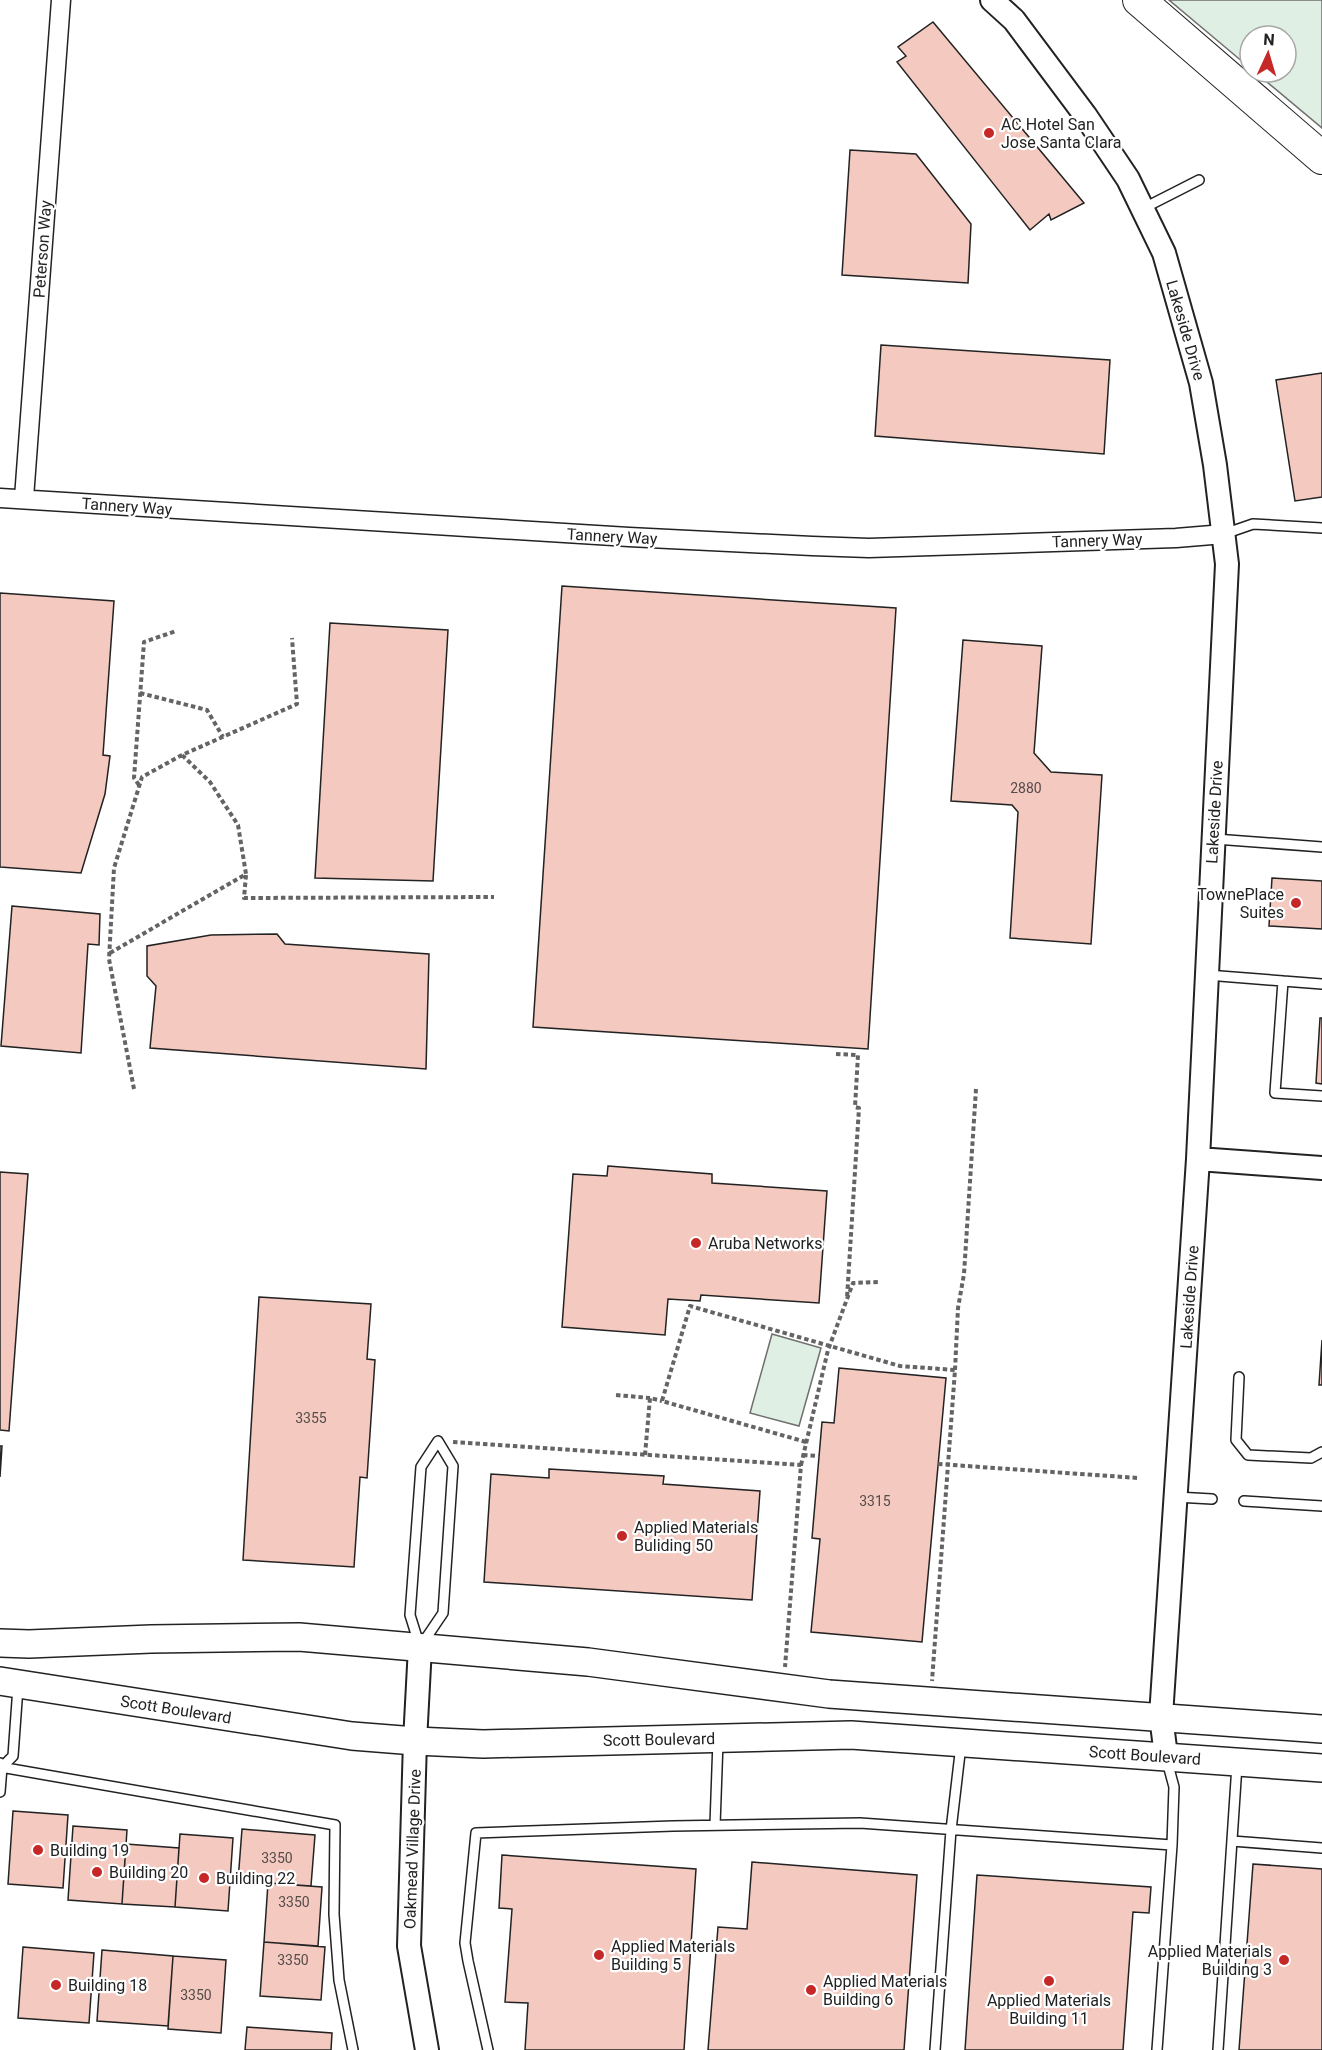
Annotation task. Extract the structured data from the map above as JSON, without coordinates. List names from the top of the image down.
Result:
{
  "streets": {
    "main road": ["Scott Boulevard"],
    "street": [
      "Peterson Way",
      "Lakeside Drive",
      "Tannery Way",
      "Oakmead Village Drive"
    ]
  },
  "crossings": [
    ["Peterson Way", "Tannery Way"],
    ["Lakeside Drive", "Tannery Way"],
    ["Lakeside Drive", "Scott Boulevard"],
    ["Scott Boulevard", "Oakmead Village Drive"]
  ],
  "places": [
    "AC Hotel San Jose Santa Clara",
    "TownePlace Suites",
    "Aruba Networks",
    "Applied Materials Buliding 50",
    "Building 19",
    "Building 20",
    "Building 22",
    "Applied Materials Building 5",
    "Applied Materials Building 3",
    "Applied Materials Building 11",
    "Building 18",
    "Applied Materials Building 6"
  ],
  "house_numbers": [
    "2880",
    "3355",
    "3315",
    "3350",
    "3350",
    "3350",
    "3350"
  ],
  "north": "top"
}
